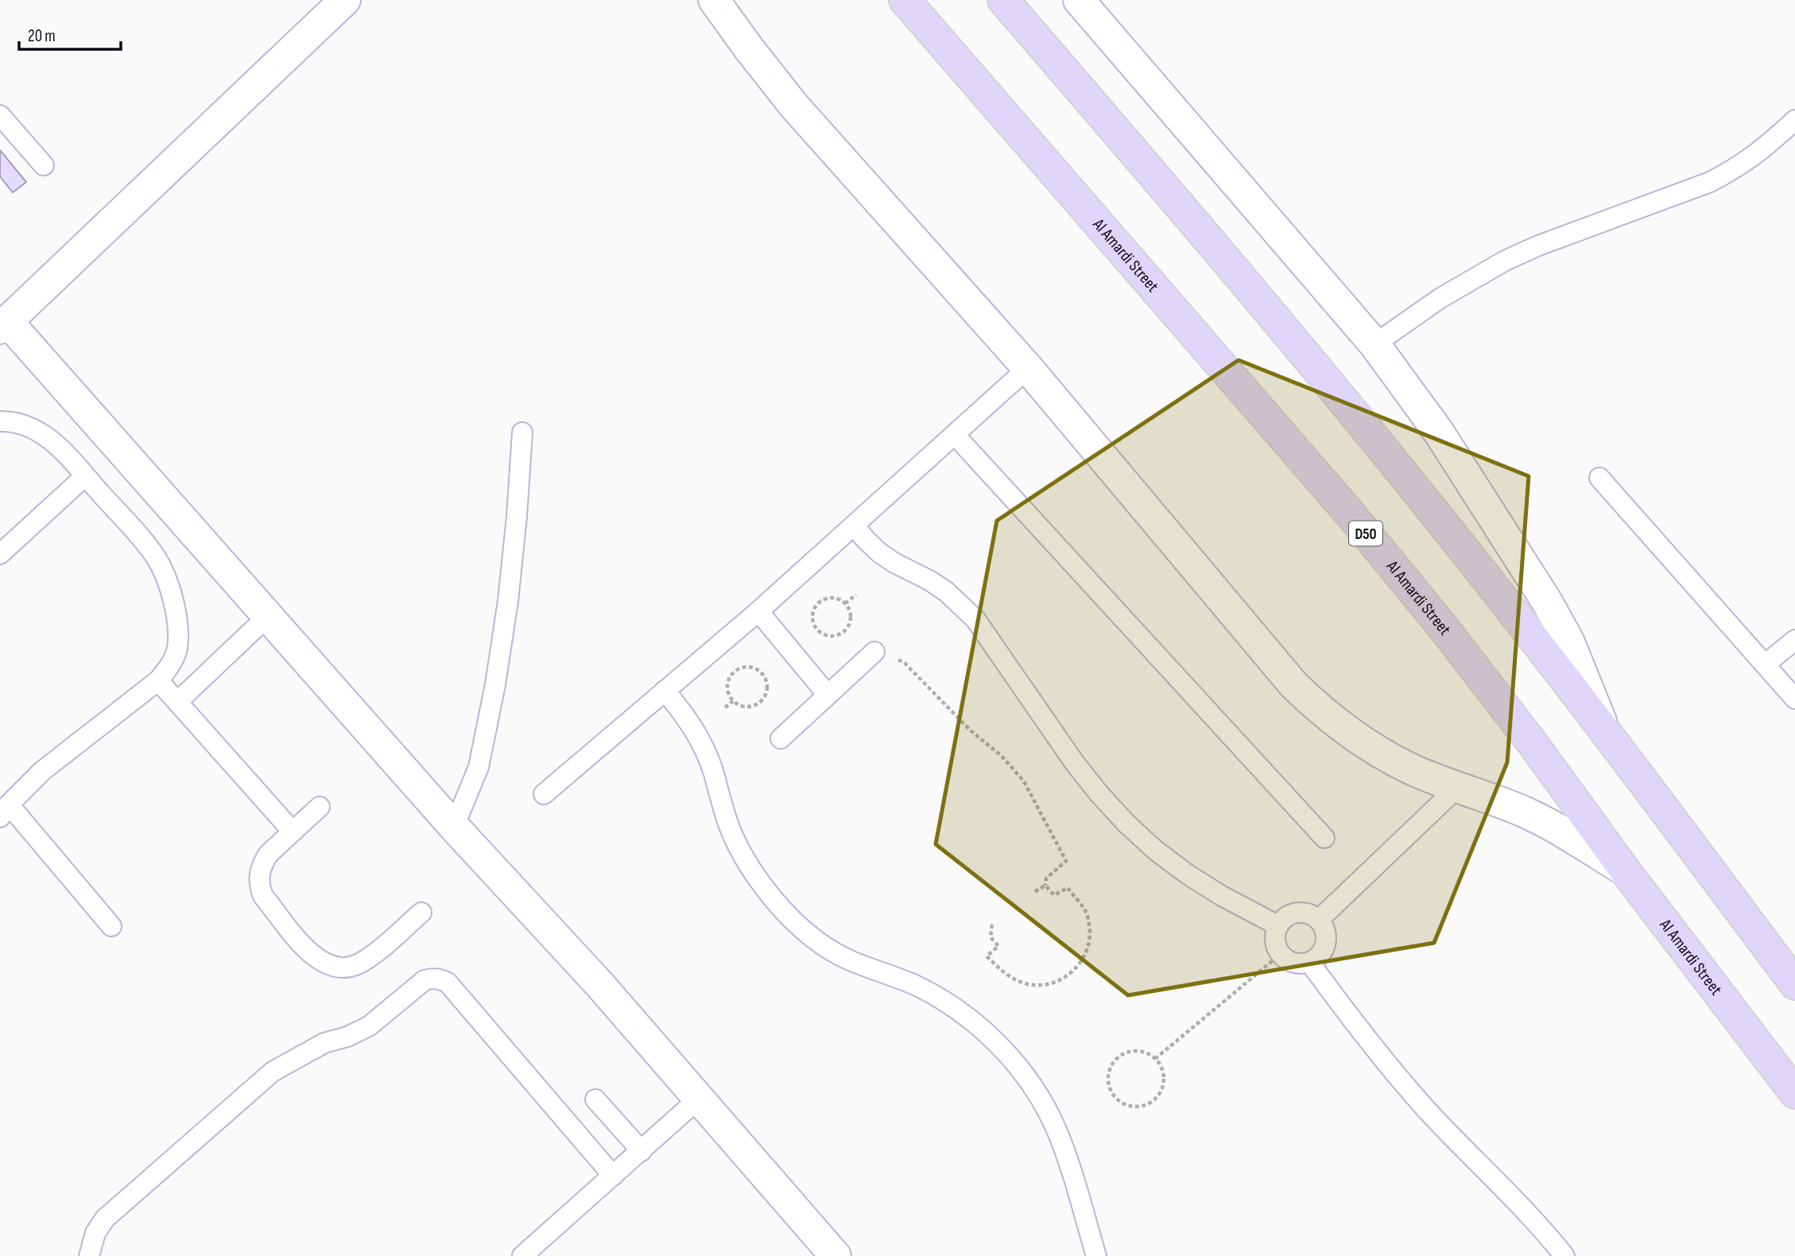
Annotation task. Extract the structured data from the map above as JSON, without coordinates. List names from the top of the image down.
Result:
{
  "streets": {
    "main road": ["Al Amardi Street", "D50"]
  },
  "scale_bar": "20 m"
}
